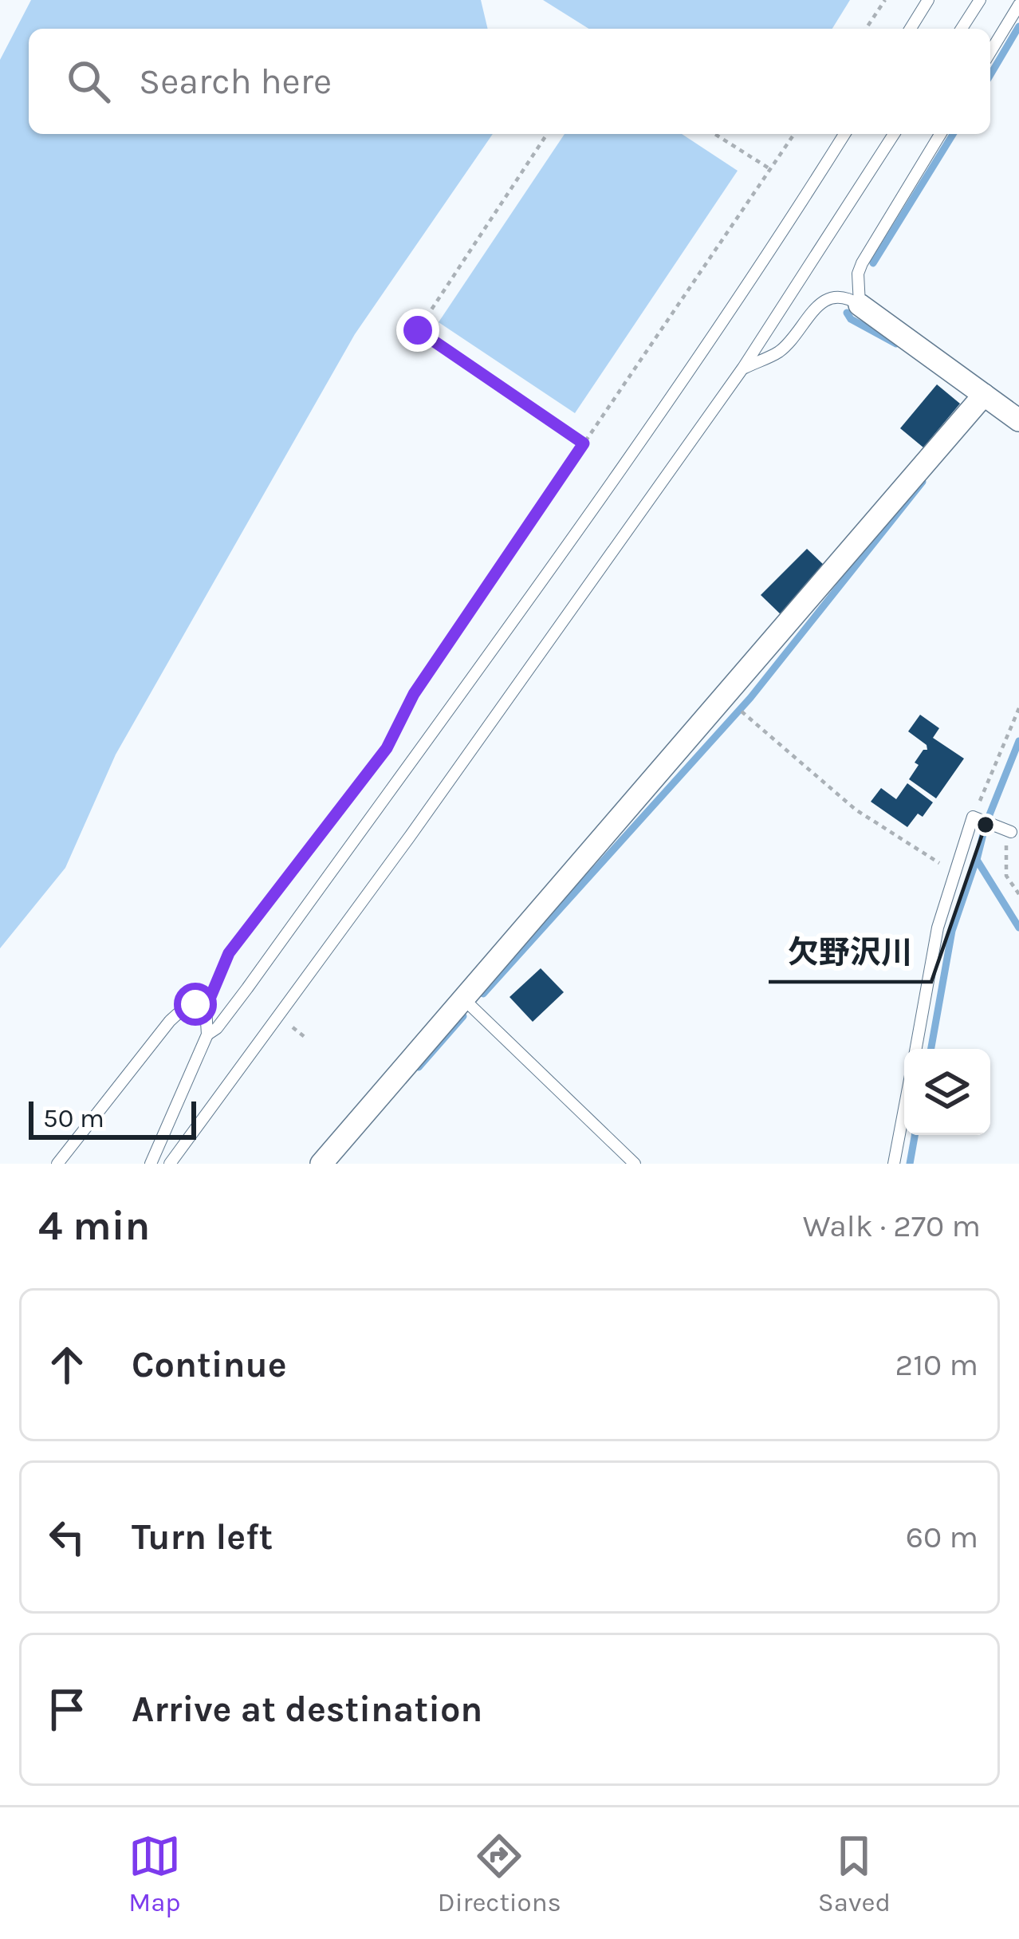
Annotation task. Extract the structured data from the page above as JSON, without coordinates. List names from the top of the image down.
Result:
{
  "places": ["欠野沢川"],
  "scale_bar": "50 m",
  "page": {
    "search": "Search here",
    "scale": "50 m",
    "heading": ["4 min", "Walk · 270 m"],
    "list": [
      ["Continue", "210 m"],
      ["Turn left", "60 m"],
      "Arrive at destination"
    ],
    "nav": ["Map", "Directions", "Saved"]
  }
}
